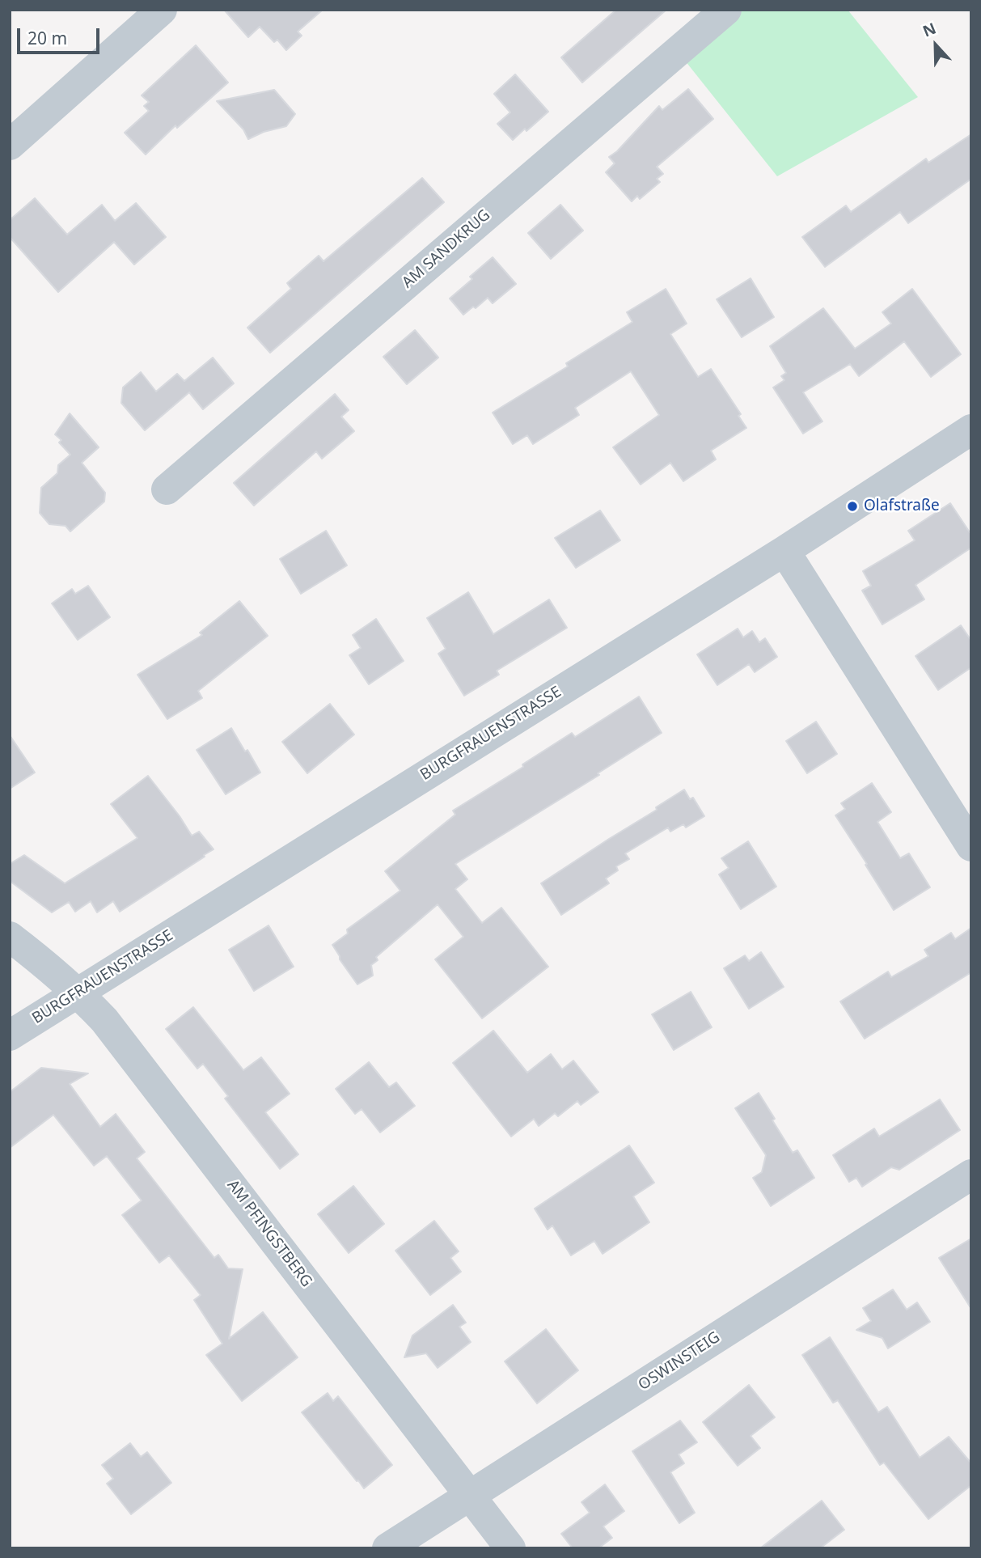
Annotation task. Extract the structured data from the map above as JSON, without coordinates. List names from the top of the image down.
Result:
{
  "streets": {
    "street": [
      "AM SANDKRUG",
      "BURGFRAUENSTRASSE",
      "AM PFINGSTBERG",
      "OSWINSTEIG"
    ]
  },
  "crossings": [
    ["BURGFRAUENSTRASSE", "AM PFINGSTBERG"],
    ["AM PFINGSTBERG", "OSWINSTEIG"]
  ],
  "places": ["Olafstraße"],
  "scale_bar": "20 m",
  "north": "top"
}
